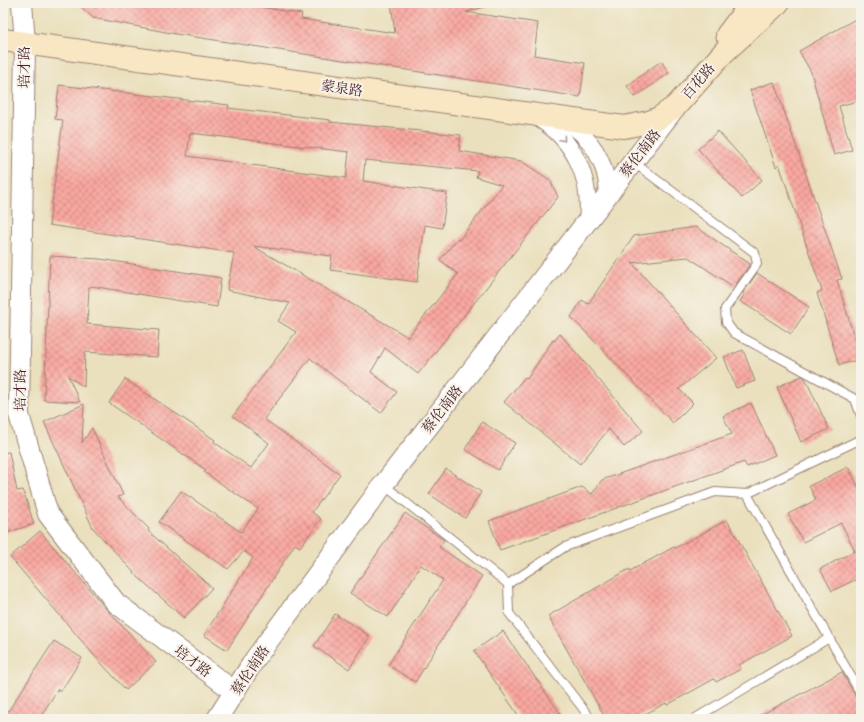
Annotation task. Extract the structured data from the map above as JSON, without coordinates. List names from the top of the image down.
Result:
{
  "streets": {
    "main road": ["百花路", "蒙泉路"],
    "street": ["培才路", "蔡伦南路"]
  },
  "crossings": [
    ["培才路", "蒙泉路"],
    ["培才路", "蔡伦南路"],
    ["百花路", "蒙泉路"],
    ["百花路", "蔡伦南路"],
    ["蒙泉路", "蔡伦南路"]
  ]
}
